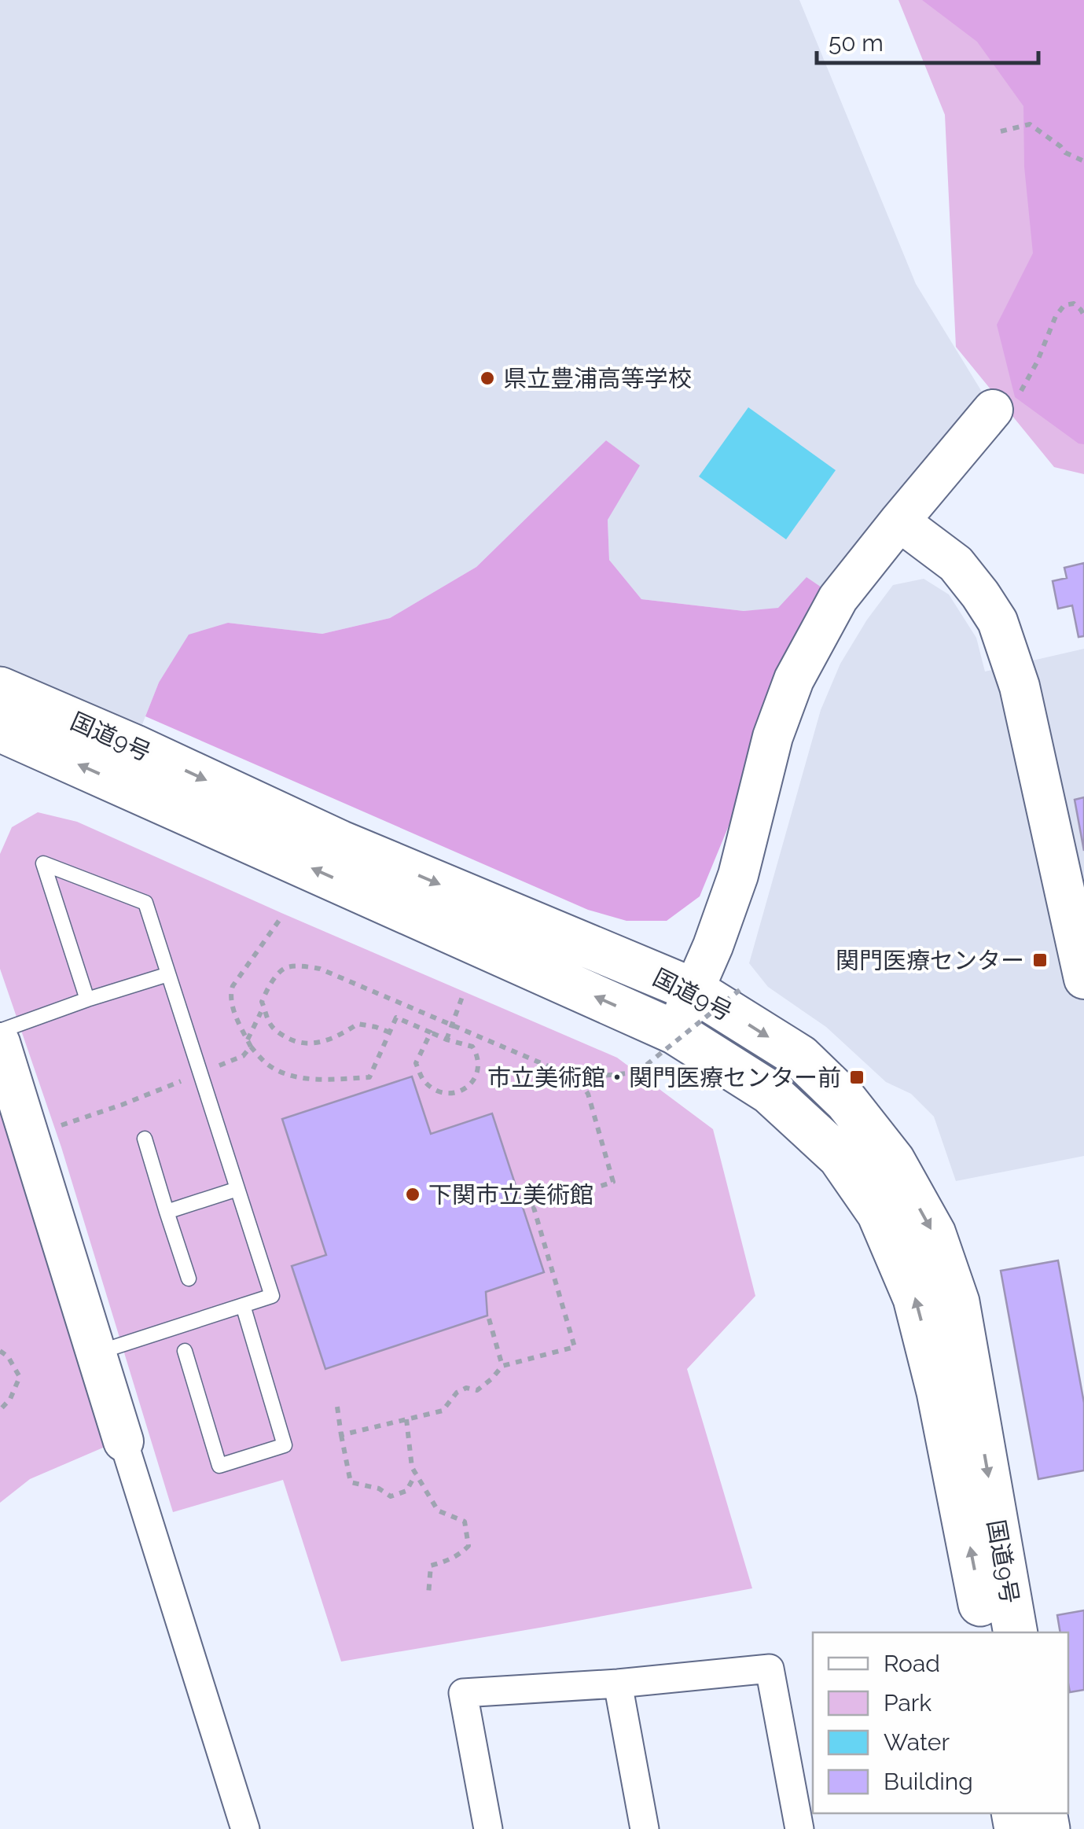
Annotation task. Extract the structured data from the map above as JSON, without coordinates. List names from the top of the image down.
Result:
{
  "streets": {
    "highway": ["国道9号"]
  },
  "places": {
    "other": ["県立豊浦高等学校", "下関市立美術館"],
    "transit": ["関門医療センター", "市立美術館・関門医療センター前"]
  },
  "legend": [
    "Road",
    "Park",
    "Water",
    "Building"
  ],
  "scale_bar": "50 m"
}
